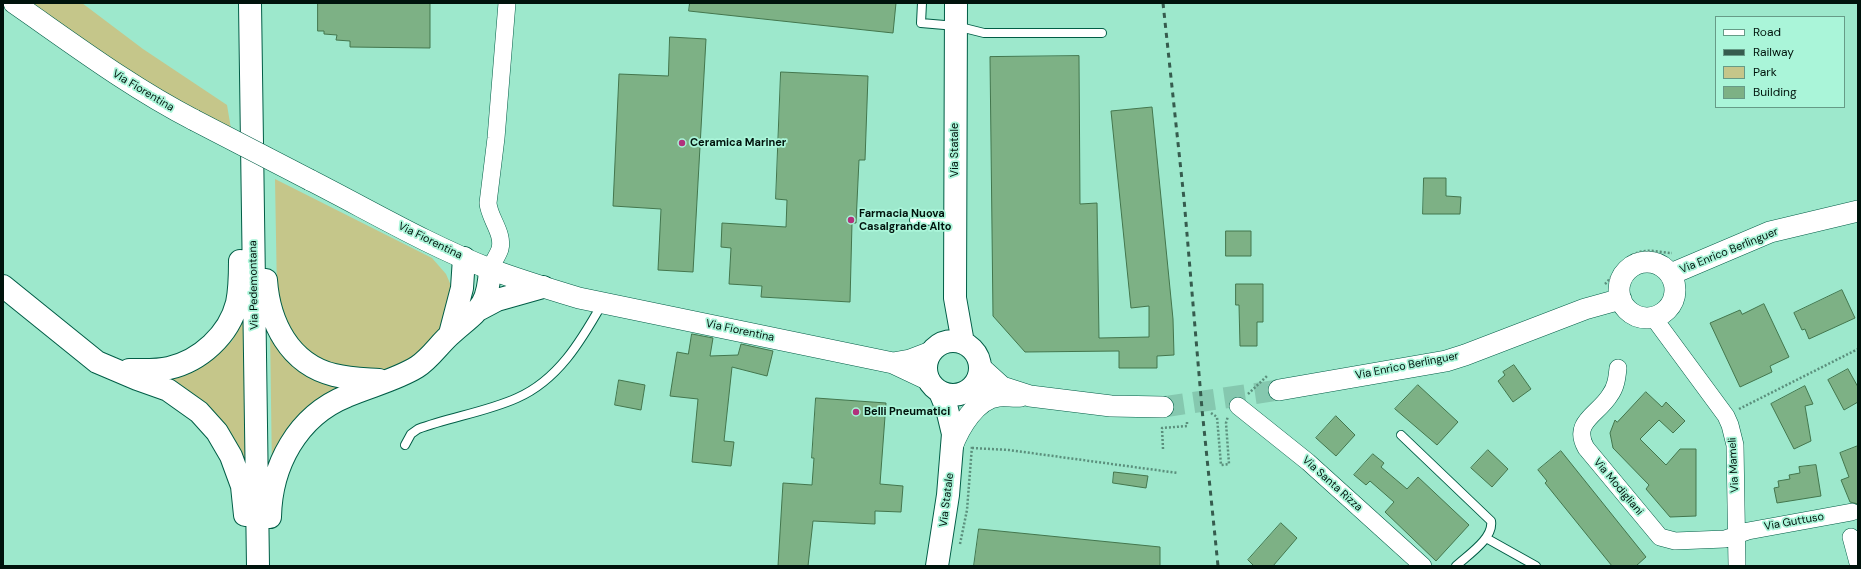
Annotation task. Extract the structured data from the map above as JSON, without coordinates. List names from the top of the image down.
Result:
{
  "streets": {
    "main road": ["Via Statale", "Via Pedemontana"],
    "street": [
      "Via Fiorentina",
      "Via Enrico Berlinguer",
      "Via Mameli",
      "Via Santa Rizza",
      "Via Modigliani",
      "Via Guttuso"
    ]
  },
  "crossings": [
    ["Via Fiorentina", "Via Statale"],
    ["Via Enrico Berlinguer", "Via Mameli"],
    ["Via Mameli", "Via Modigliani"],
    ["Via Mameli", "Via Guttuso"],
    ["Via Modigliani", "Via Guttuso"]
  ],
  "places": ["Ceramica Mariner", "Farmacia Nuova Casalgrande Alto", "Belli Pneumatici"],
  "legend": [
    "Road",
    "Railway",
    "Park",
    "Building"
  ]
}
